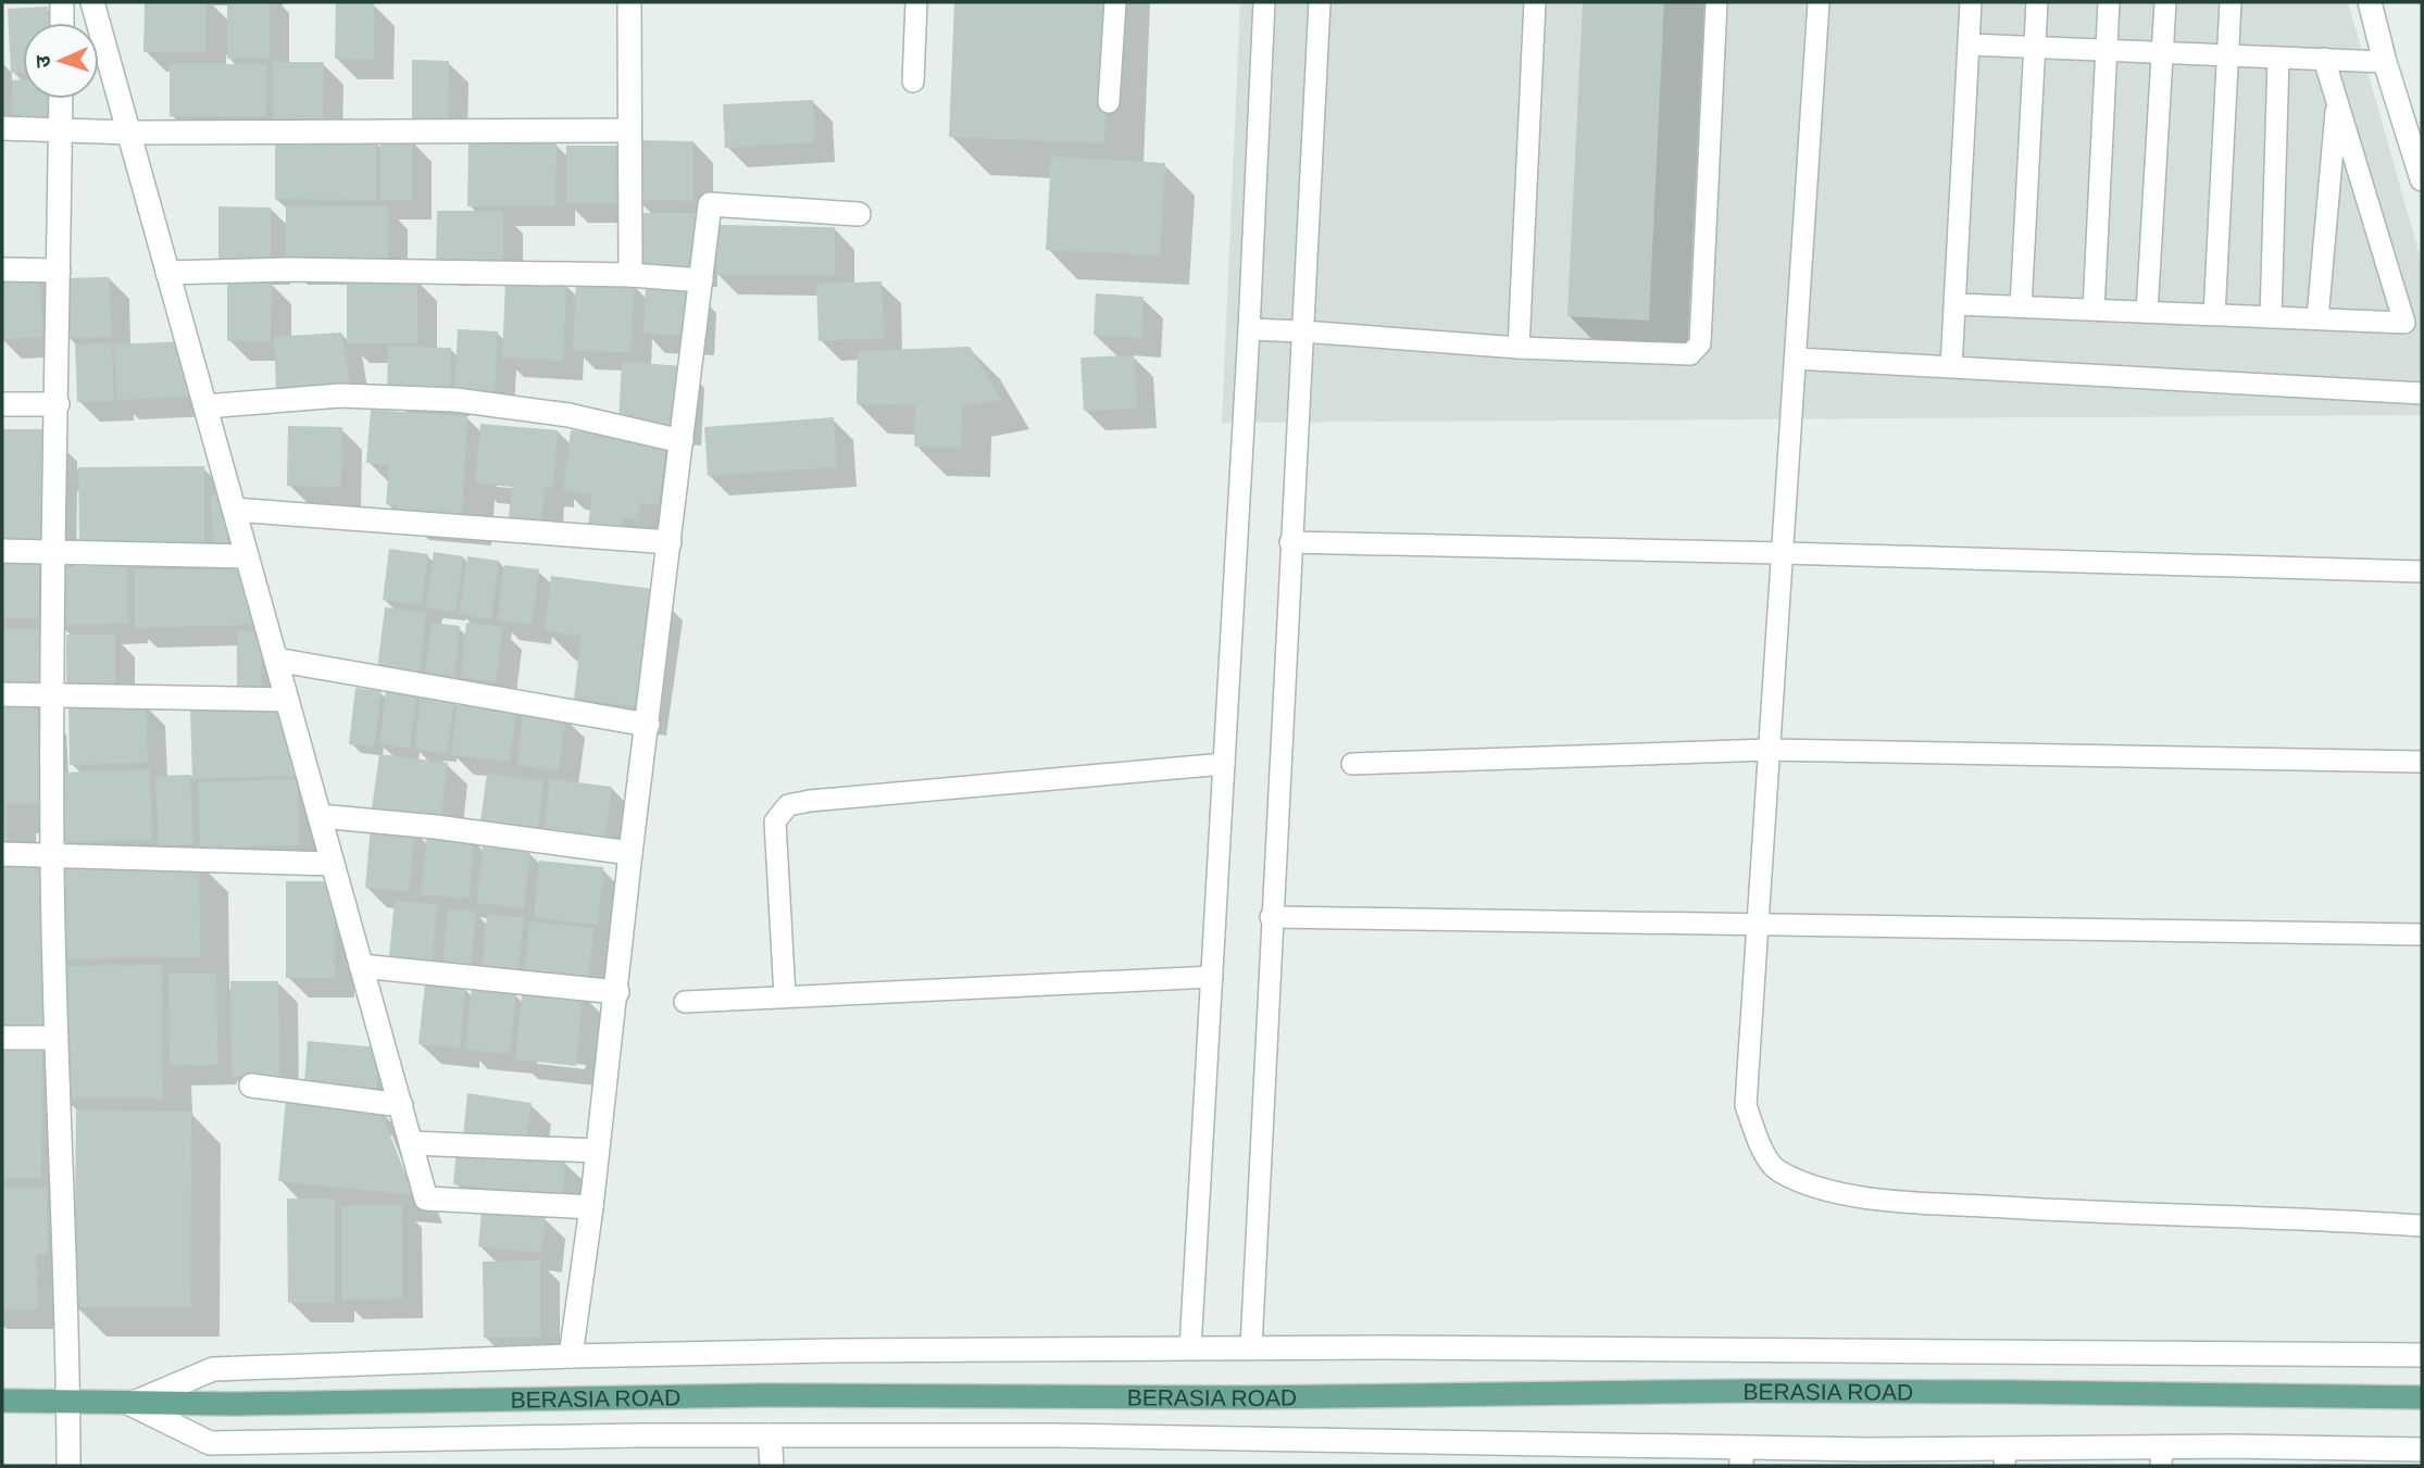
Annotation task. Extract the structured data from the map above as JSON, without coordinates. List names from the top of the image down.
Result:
{
  "streets": {
    "main road": ["BERASIA ROAD"]
  },
  "north": "left"
}
